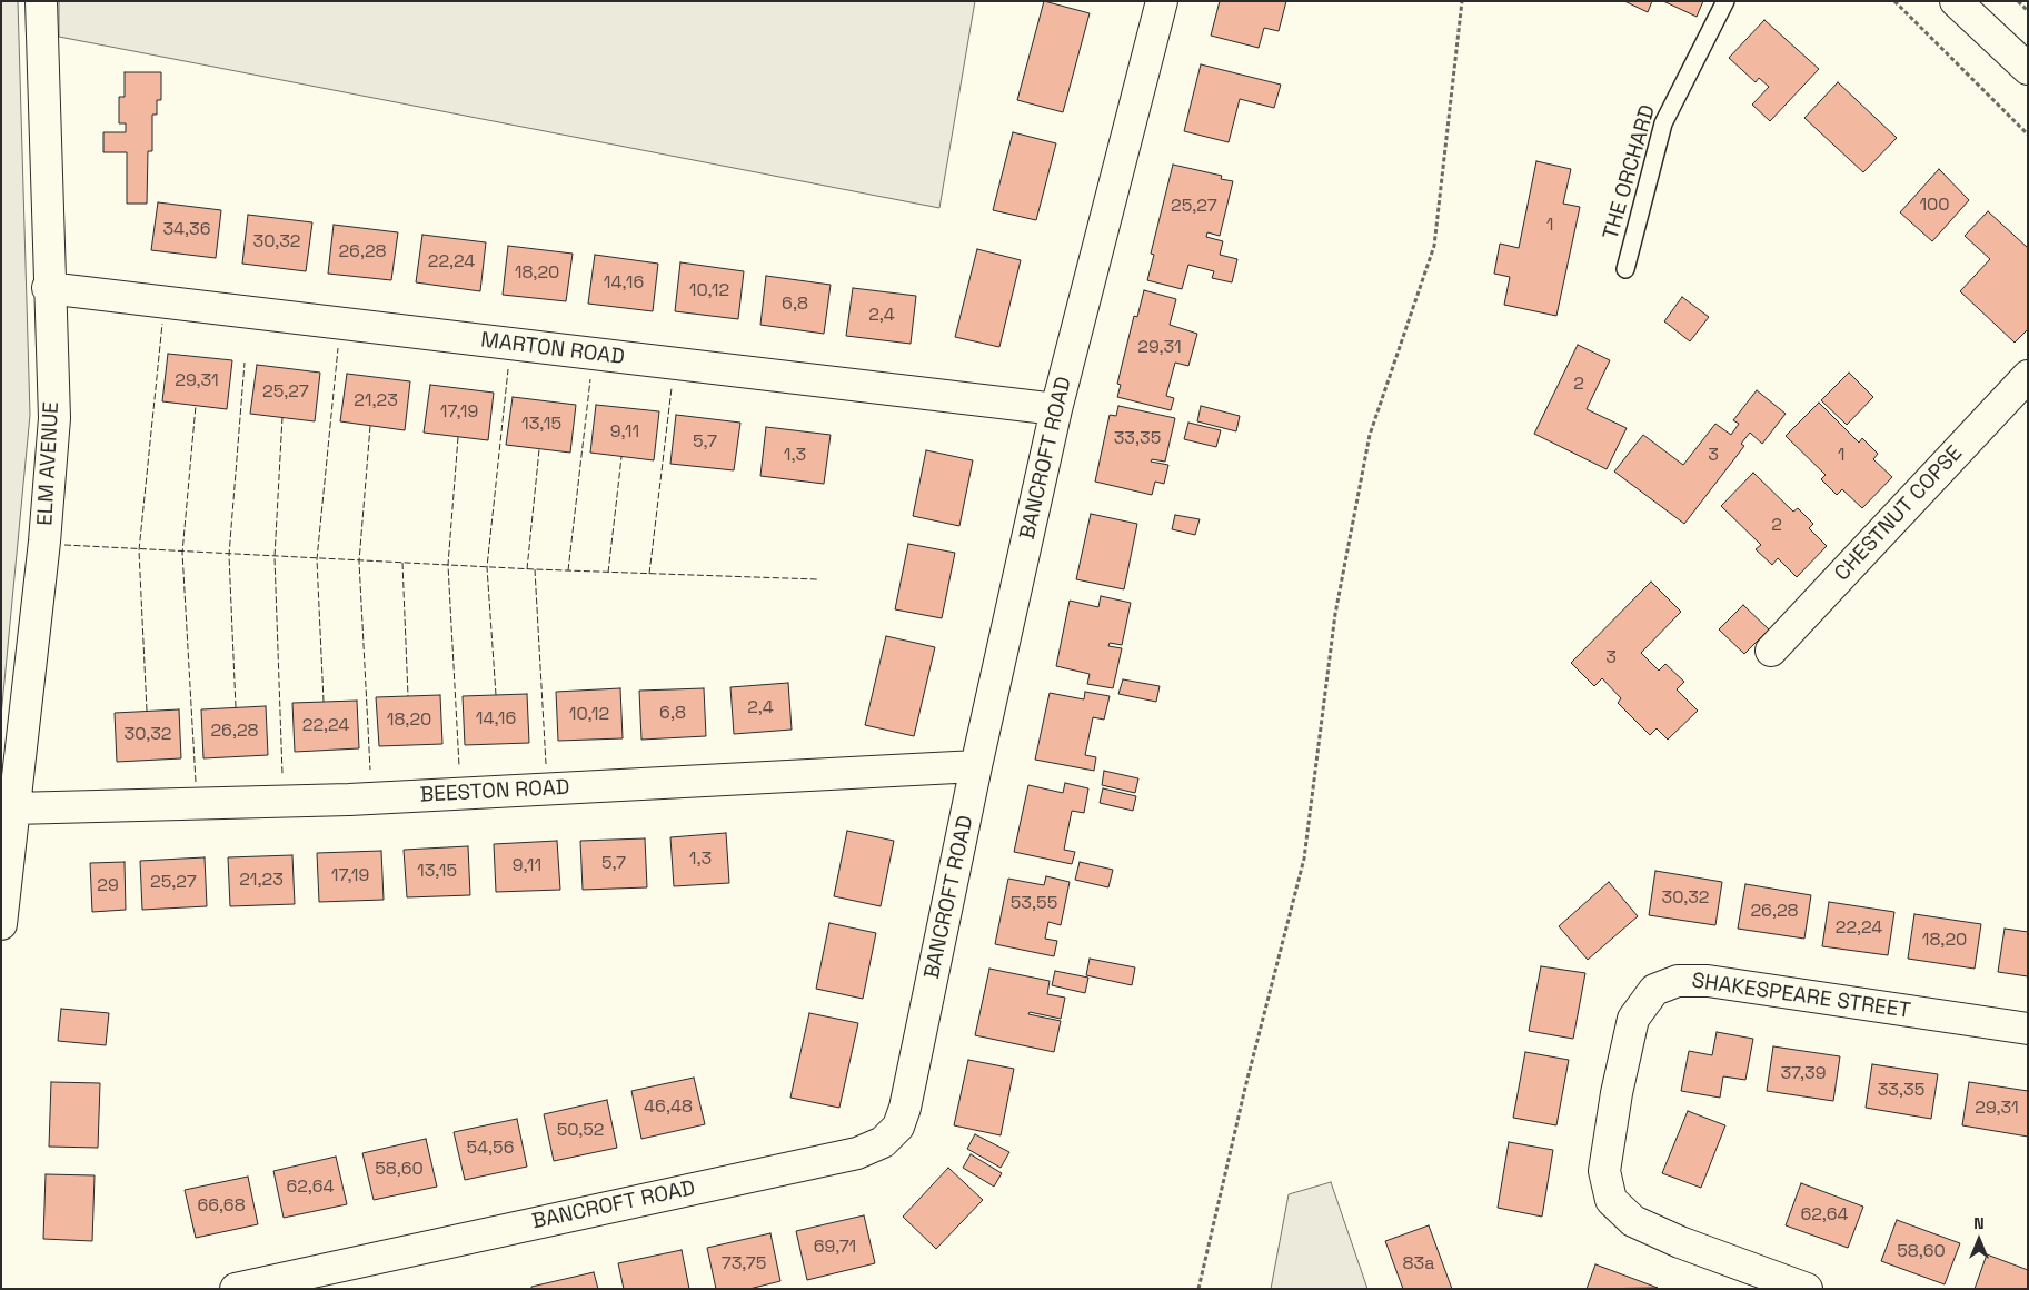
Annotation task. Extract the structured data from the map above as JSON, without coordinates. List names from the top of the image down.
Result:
{
  "streets": {
    "street": [
      "MARTON ROAD",
      "BANCROFT ROAD",
      "ELM AVENUE",
      "CHESTNUT COPSE",
      "BEESTON ROAD",
      "SHAKESPEARE STREET"
    ],
    "lane": ["THE ORCHARD"]
  },
  "crossings": [
    ["MARTON ROAD", "BANCROFT ROAD"],
    ["MARTON ROAD", "ELM AVENUE"],
    ["BANCROFT ROAD", "BEESTON ROAD"],
    ["ELM AVENUE", "BEESTON ROAD"]
  ],
  "house_numbers": [
    "100",
    "25,27",
    "1",
    "34,36",
    "30,32",
    "26,28",
    "22,24",
    "18,20",
    "14,16",
    "10,12",
    "6,8",
    "2,4",
    "29,31",
    "29,31",
    "2",
    "25,27",
    "21,23",
    "17,19",
    "13,15",
    "9,11",
    "33,35",
    "5,7",
    "1,3",
    "3",
    "1",
    "2",
    "3",
    "2,4",
    "6,8",
    "10,12",
    "14,16",
    "18,20",
    "22,24",
    "26,28",
    "30,32",
    "1,3",
    "5,7",
    "9,11",
    "13,15",
    "17,19",
    "21,23",
    "25,27",
    "29",
    "30,32",
    "53,55",
    "26,28",
    "22,24",
    "18,20",
    "37,39",
    "33,35",
    "46,48",
    "29,31",
    "50,52",
    "54,56",
    "58,60",
    "62,64",
    "66,68",
    "62,64",
    "69,71",
    "58,60",
    "73,75",
    "83a"
  ],
  "north": "top"
}
